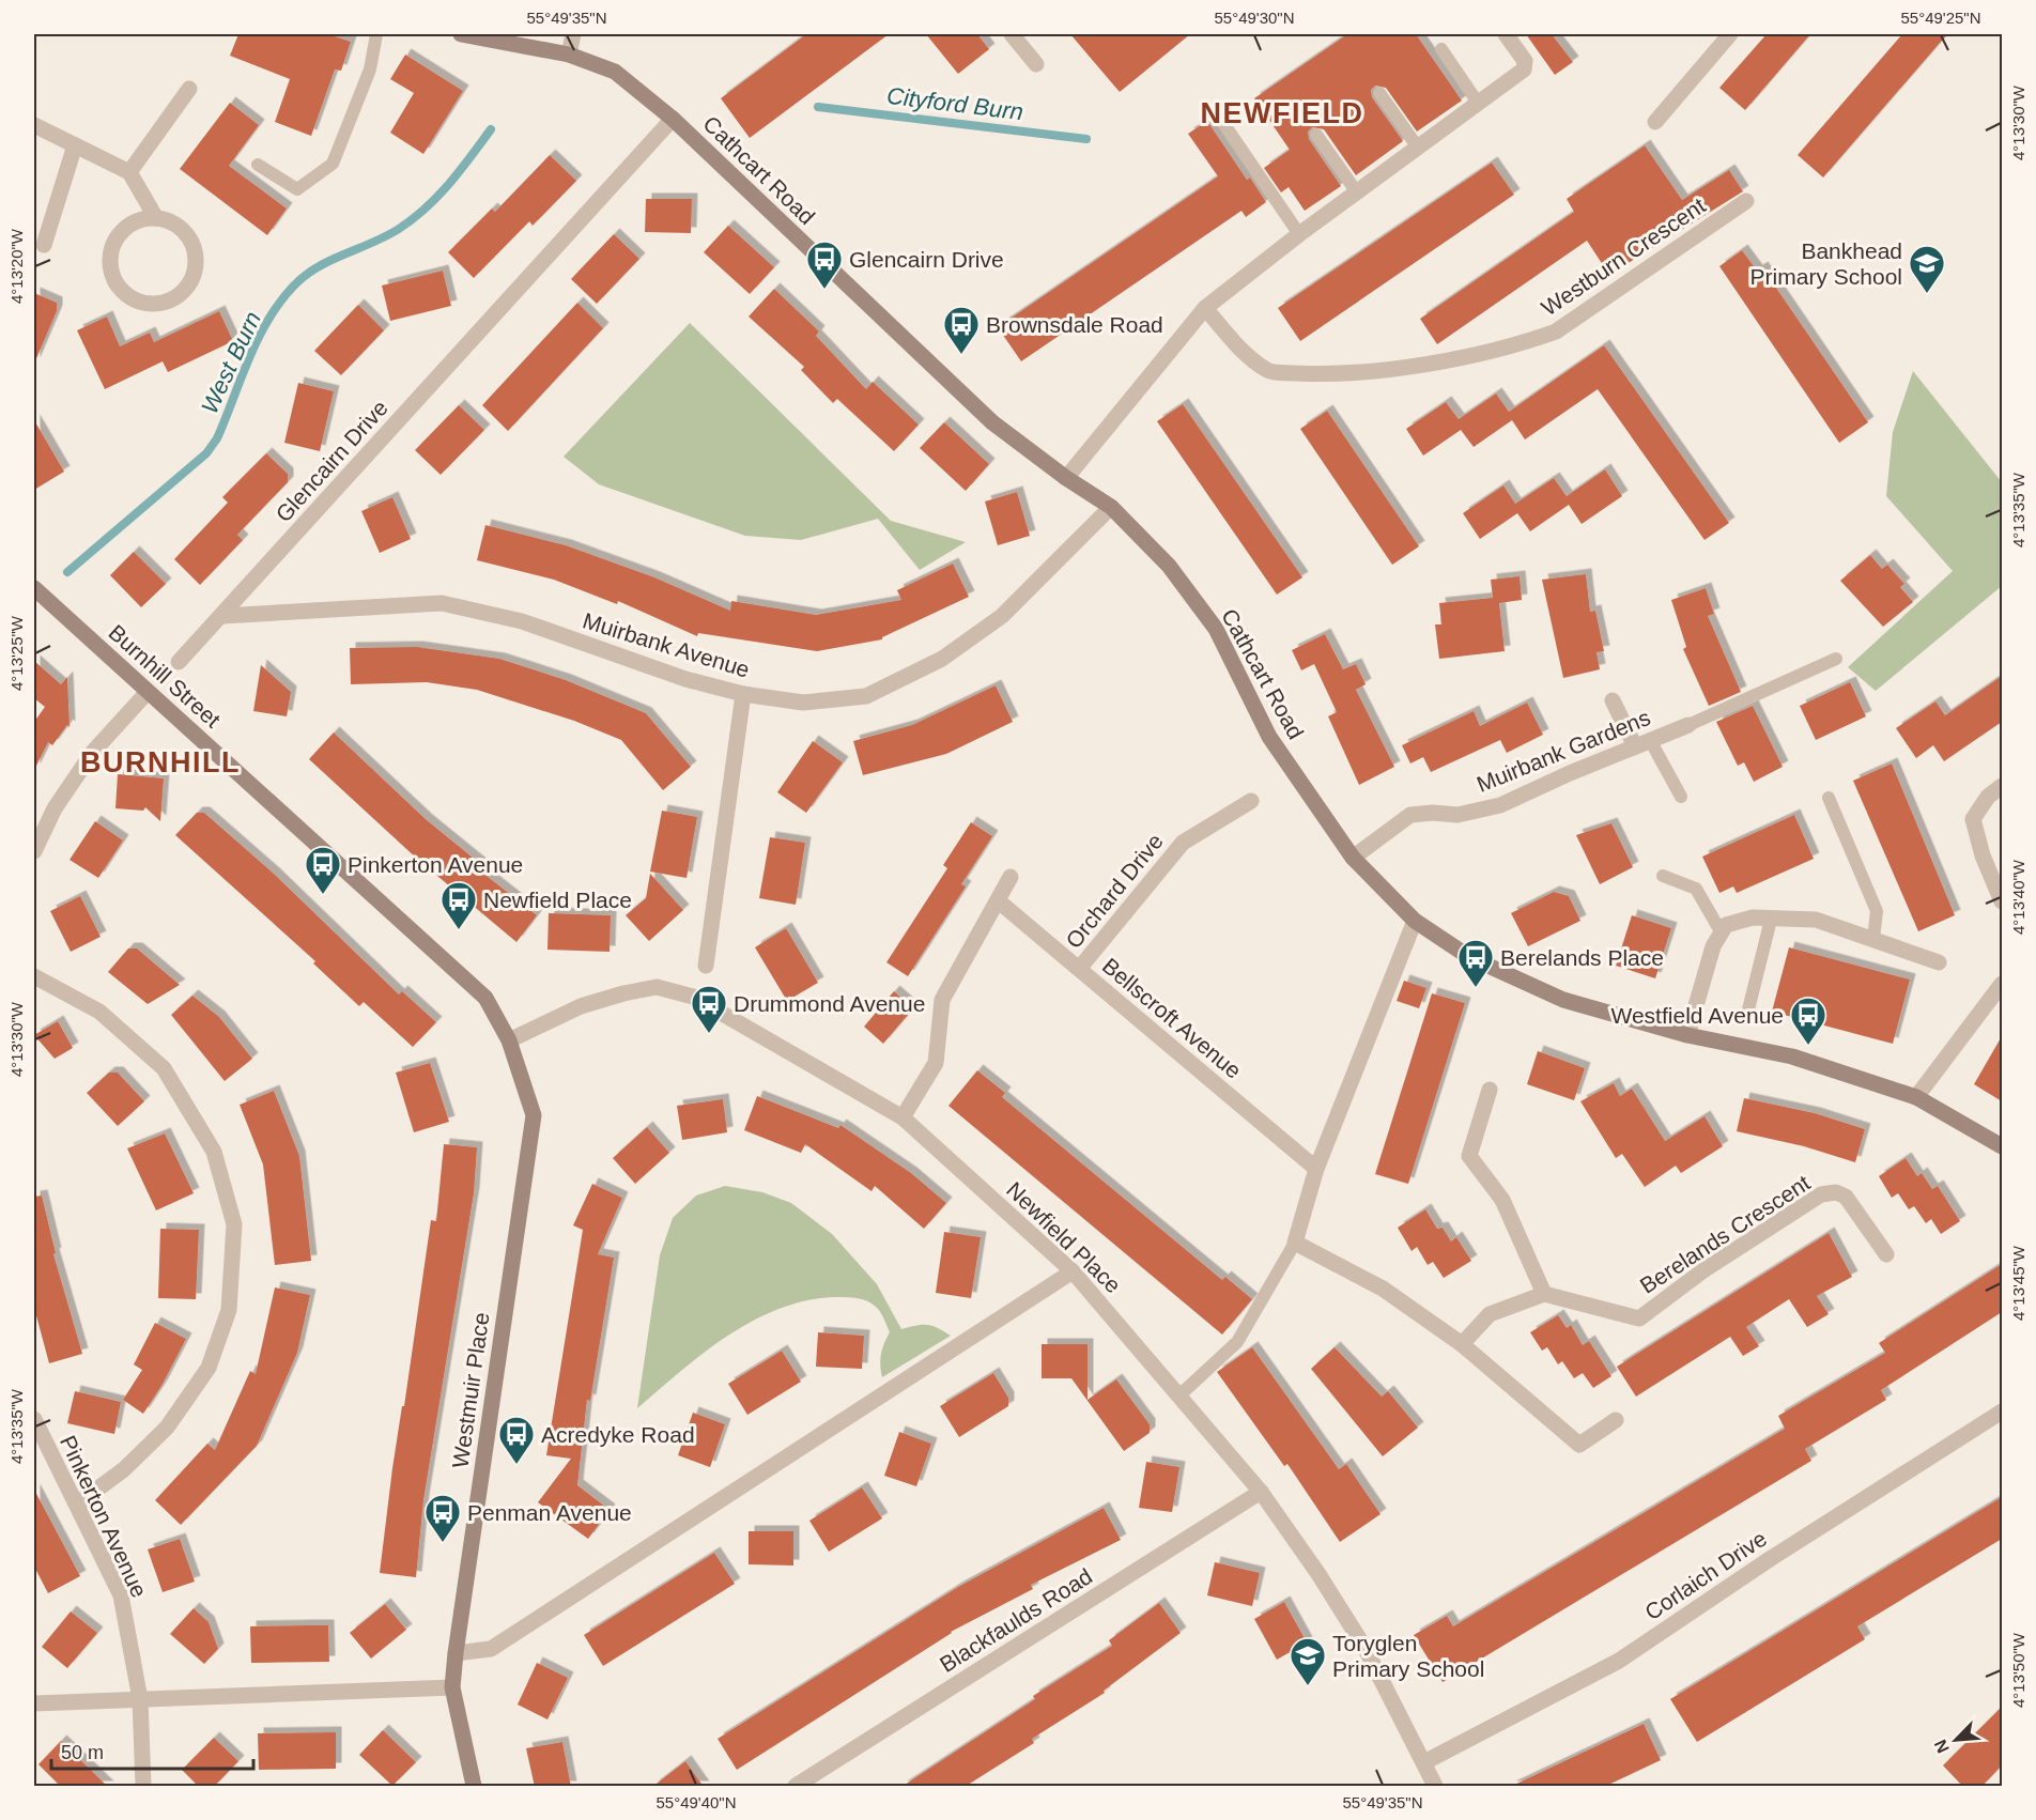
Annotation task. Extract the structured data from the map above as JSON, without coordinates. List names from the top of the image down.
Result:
{
  "streets": {
    "street": [
      "Cathcart Road",
      "Westburn Crescent",
      "Glencairn Drive",
      "Muirbank Avenue",
      "Burnhill Street",
      "Muirbank Gardens",
      "Orchard Drive",
      "Bellscroft Avenue",
      "Berelands Crescent",
      "Newfield Place",
      "Westmuir Place",
      "Pinkerton Avenue",
      "Corlaich Drive",
      "Blackfaulds Road"
    ]
  },
  "crossings": [
    ["Cathcart Road", "Glencairn Drive"],
    ["Cathcart Road", "Muirbank Avenue"],
    ["Cathcart Road", "Muirbank Gardens"],
    ["Glencairn Drive", "Muirbank Avenue"],
    ["Burnhill Street", "Newfield Place"],
    ["Burnhill Street", "Westmuir Place"],
    ["Orchard Drive", "Bellscroft Avenue"],
    ["Newfield Place", "Westmuir Place"],
    ["Newfield Place", "Corlaich Drive"],
    ["Newfield Place", "Blackfaulds Road"]
  ],
  "districts": ["NEWFIELD", "BURNHILL"],
  "water": ["Cityford Burn", "West Burn"],
  "places": {
    "bus stop": [
      "Glencairn Drive",
      "Brownsdale Road",
      "Pinkerton Avenue",
      "Newfield Place",
      "Berelands Place",
      "Drummond Avenue",
      "Westfield Avenue",
      "Acredyke Road",
      "Penman Avenue"
    ],
    "school or university": ["Bankhead Primary School", "Toryglen Primary School"]
  },
  "scale_bar": "50 m",
  "north": "bottom left",
  "coordinates": [
    "55°49'35\"N",
    "55°49'30\"N",
    "55°49'25\"N",
    "4°13'30\"W",
    "4°13'20\"W",
    "4°13'35\"W",
    "4°13'25\"W",
    "4°13'40\"W",
    "4°13'45\"W",
    "4°13'50\"W",
    "55°49'40\"N"
  ]
}
